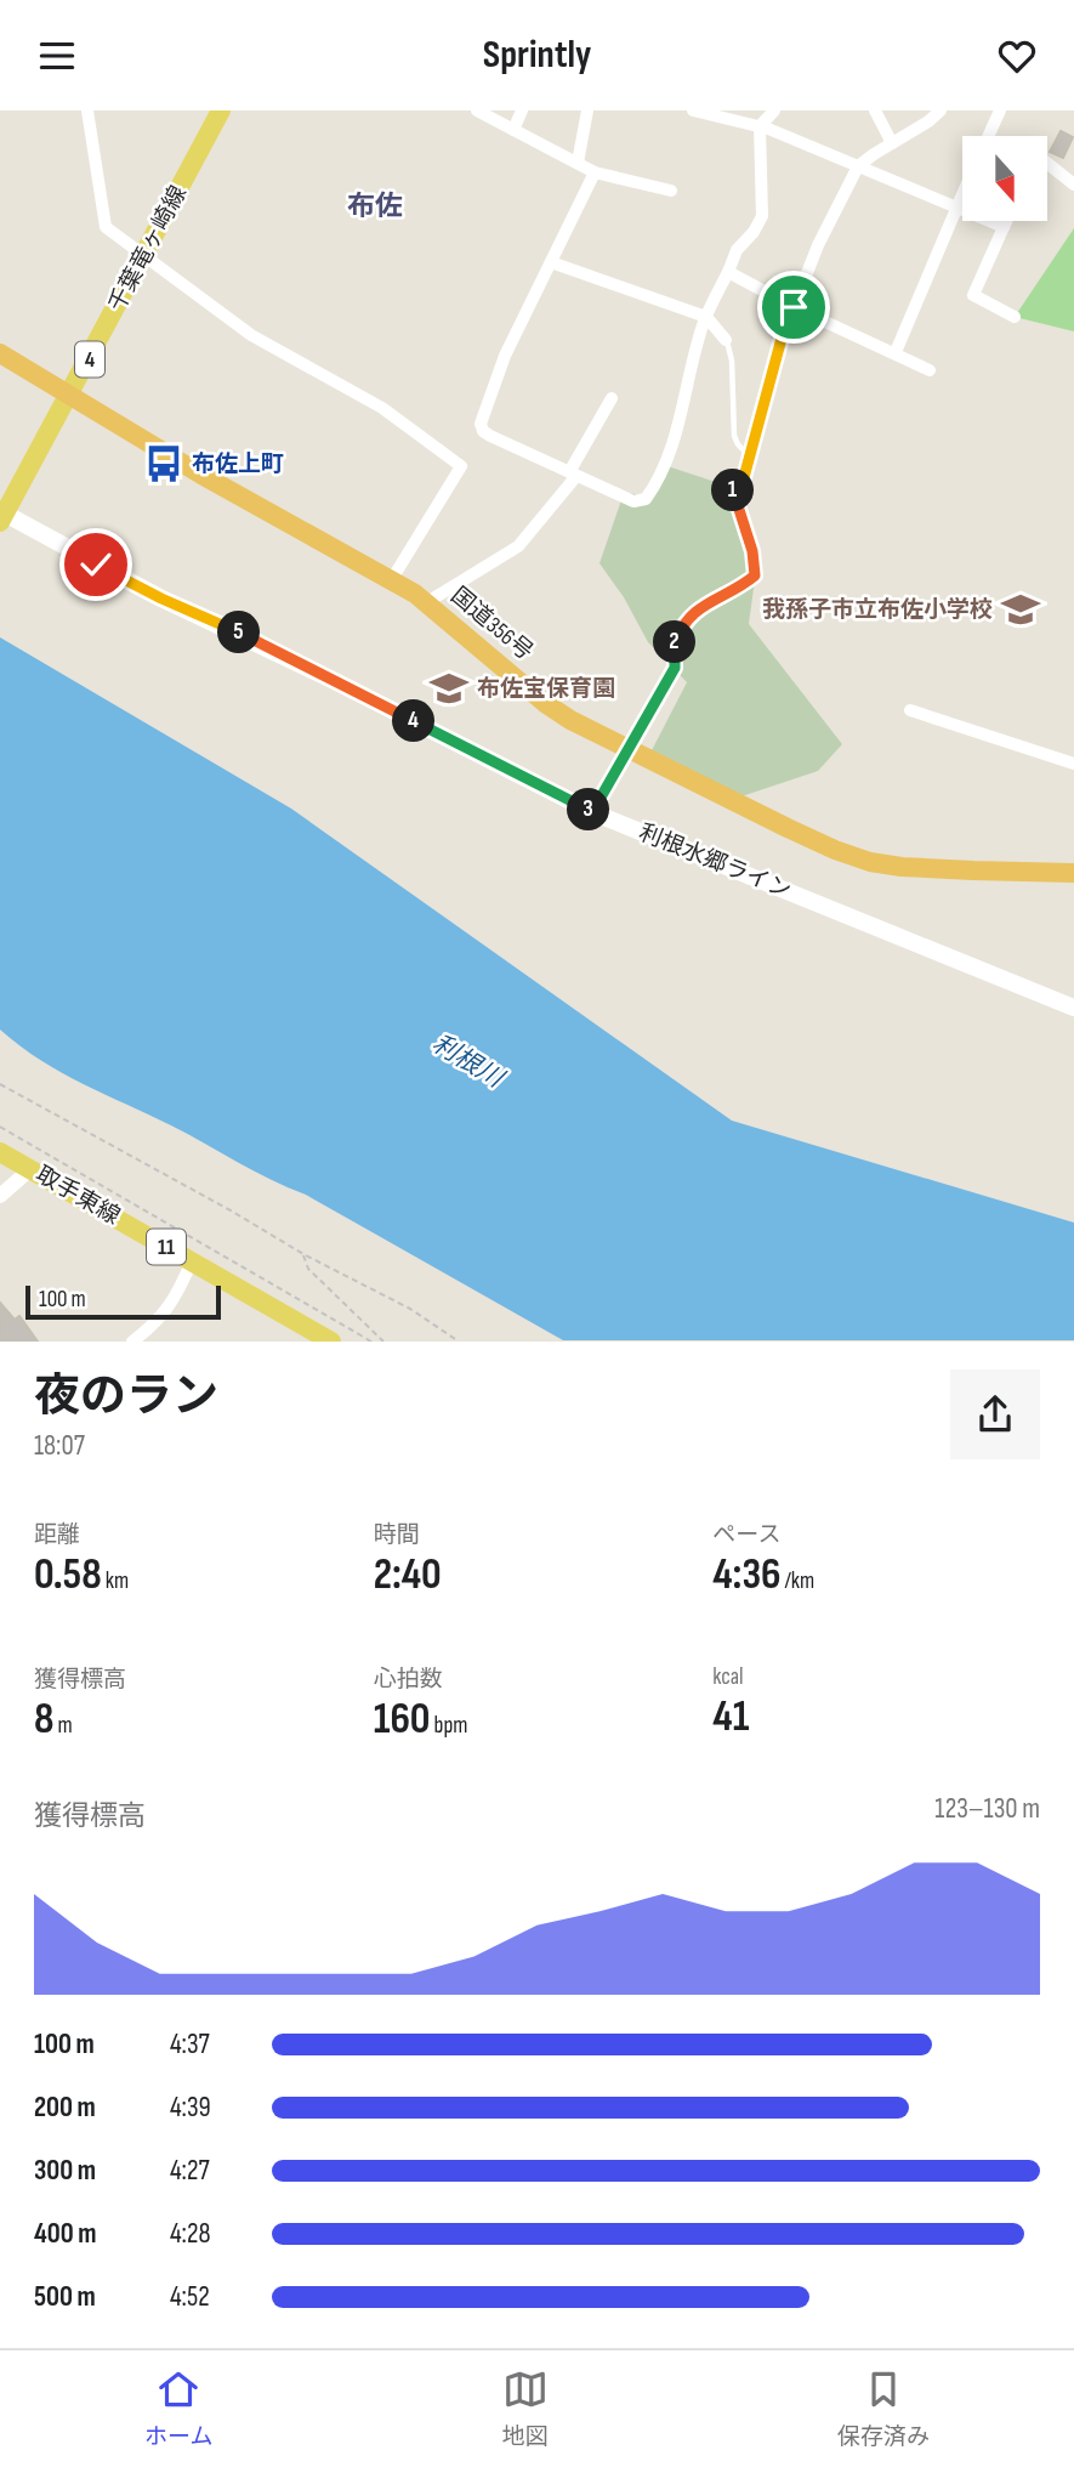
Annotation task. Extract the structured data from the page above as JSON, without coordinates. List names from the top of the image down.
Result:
{
  "streets": {
    "highway": ["国道356号"],
    "main road": [
      "千葉竜ヶ崎線",
      "4",
      "利根水郷ライン",
      "取手東線",
      "11"
    ]
  },
  "crossings": [
    ["千葉竜ヶ崎線", "利根水郷ライン"]
  ],
  "districts": ["布佐"],
  "water": ["利根川"],
  "places": {
    "bus stop": ["布佐上町"],
    "school or university": ["我孫子市立布佐小学校", "布佐宝保育園"]
  },
  "scale_bar": "100 m",
  "north": "bottom",
  "page": {
    "header": "Sprintly",
    "pins": [
      "1",
      "5",
      "2",
      "4",
      "3"
    ],
    "scale": "100 m",
    "heading": ["夜のラン", "18:07"],
    "stats": [
      ["距離", "0.58 km"],
      ["時間", "2:40"],
      ["ペース", "4:36 /km"],
      ["獲得標高", "8 m"],
      ["心拍数", "160 bpm"],
      ["kcal", "41"]
    ],
    "chart": ["獲得標高", "123–130 m"],
    "list": [
      {
        "name": "100 m",
        "note": "4:37"
      },
      {
        "name": "200 m",
        "note": "4:39"
      },
      {
        "name": "300 m",
        "note": "4:27"
      },
      {
        "name": "400 m",
        "note": "4:28"
      },
      {
        "name": "500 m",
        "note": "4:52"
      }
    ],
    "tabs": ["ホーム", "地図", "保存済み"]
  }
}
